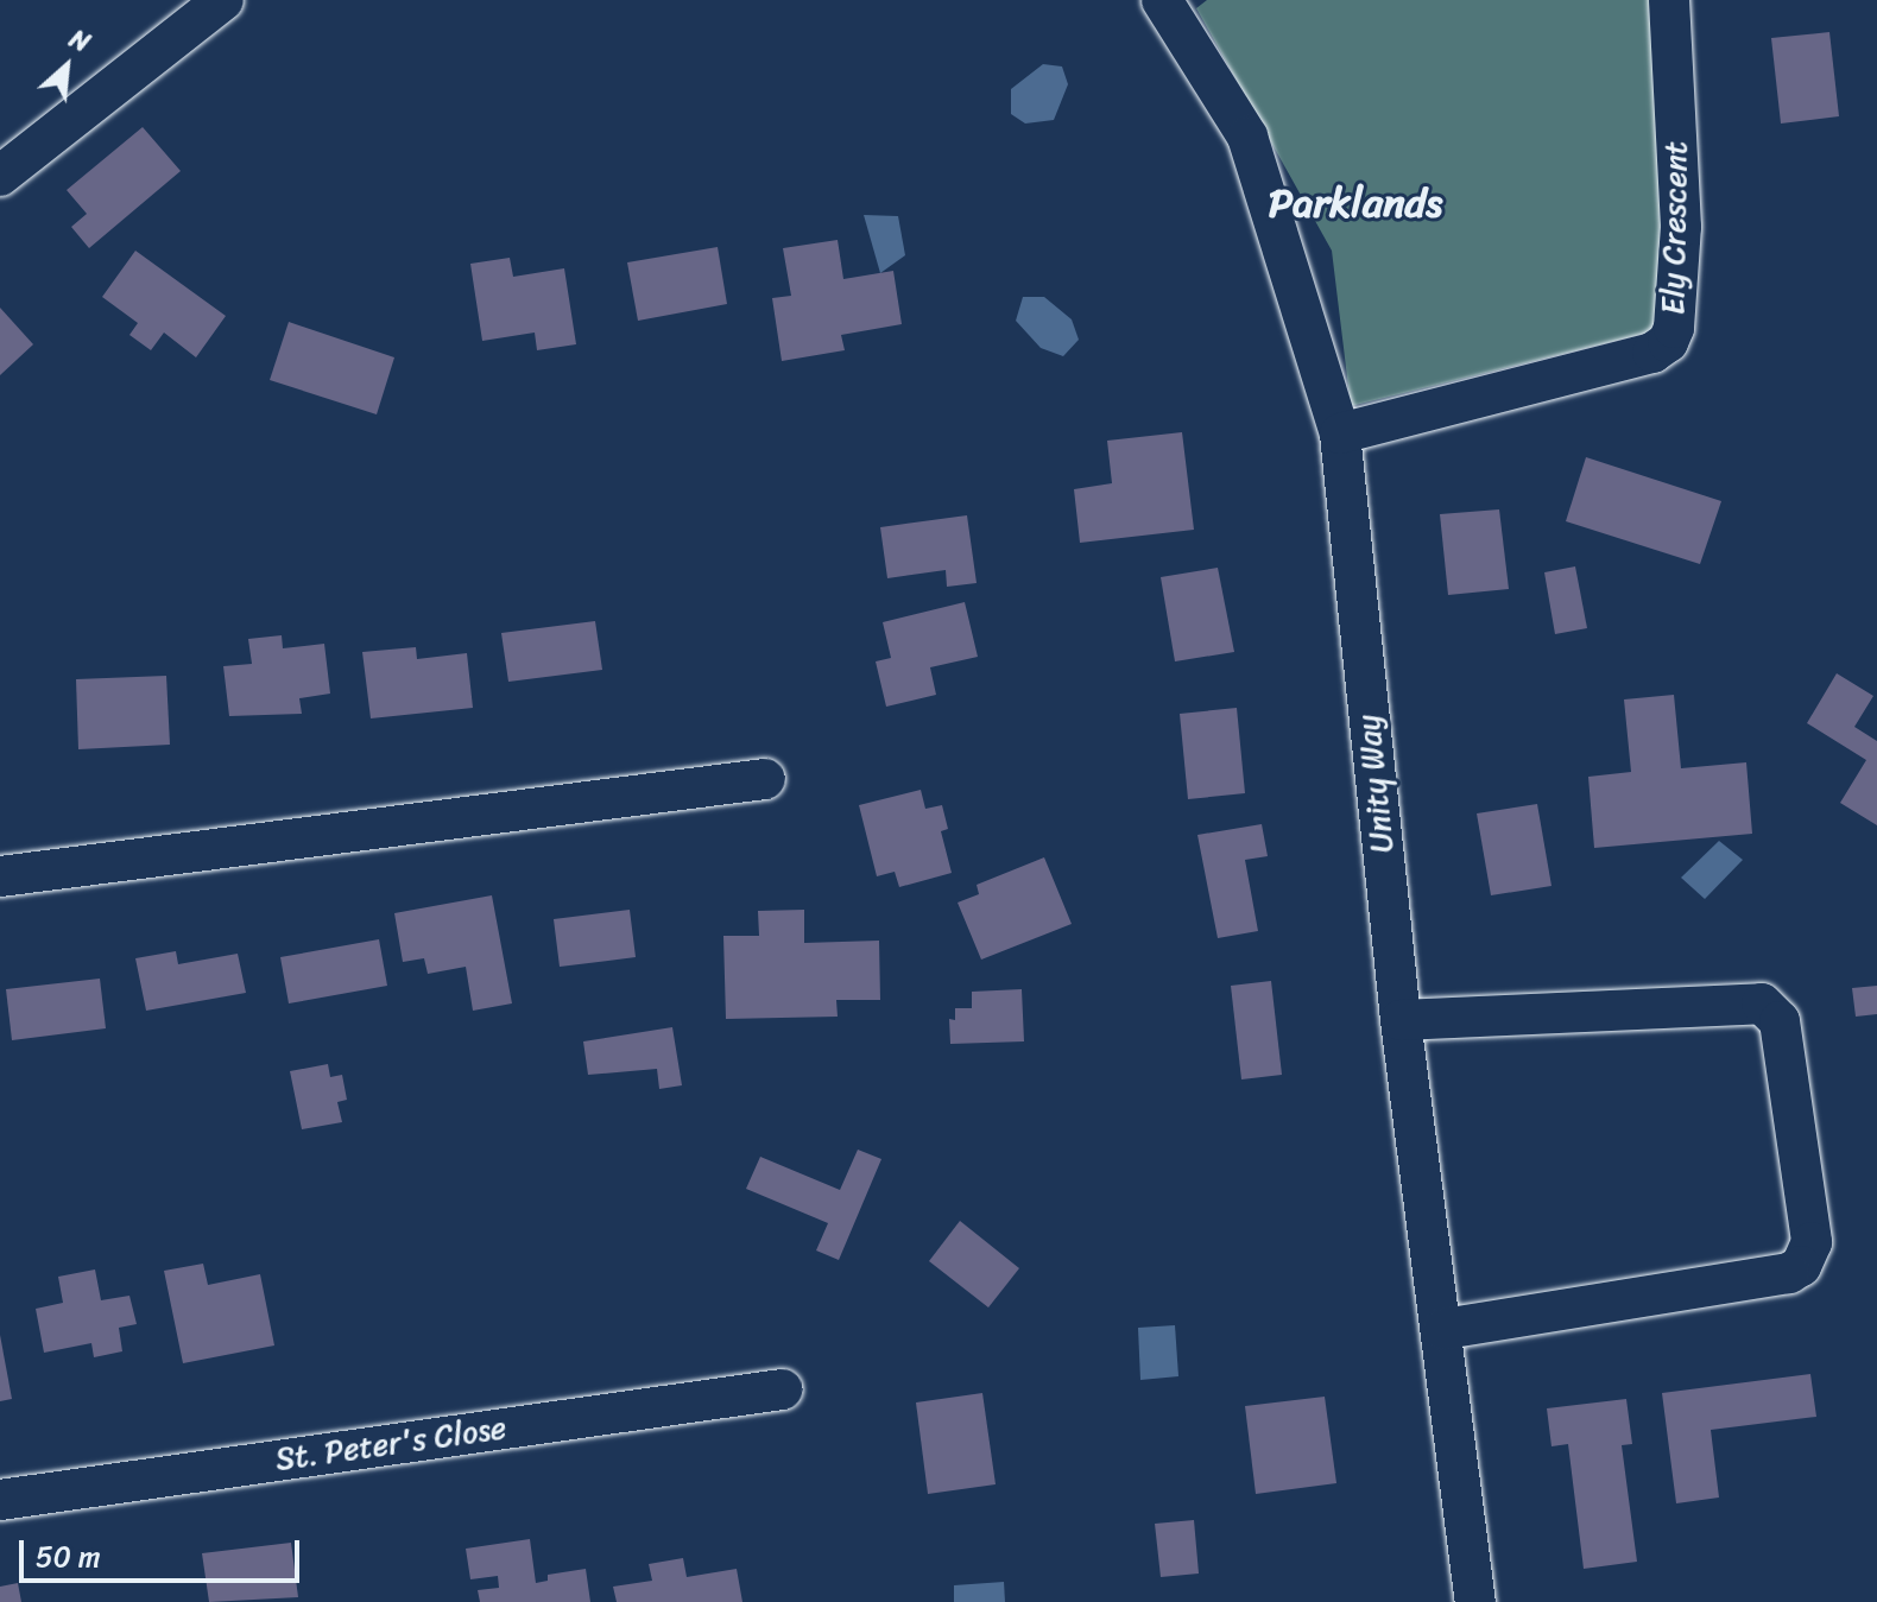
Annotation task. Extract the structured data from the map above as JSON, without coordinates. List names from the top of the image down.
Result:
{
  "streets": {
    "street": ["Ely Crescent", "Unity Way", "St. Peter's Close"]
  },
  "crossings": [
    ["Ely Crescent", "Unity Way"]
  ],
  "districts": ["Parklands"],
  "scale_bar": "50 m",
  "north": "top right"
}
